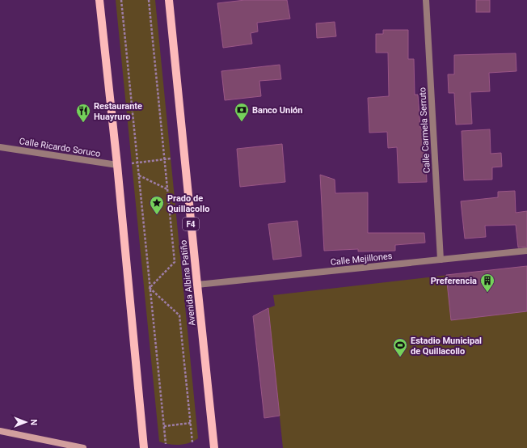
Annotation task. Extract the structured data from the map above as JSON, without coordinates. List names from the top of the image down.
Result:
{
  "streets": {
    "main road": ["F4", "Avenida Albina Patiño"],
    "street": ["Calle Carmela Serruto", "Calle Ricardo Soruco", "Calle Mejillones"]
  },
  "crossings": [
    ["Calle Carmela Serruto", "Calle Mejillones"],
    ["Calle Mejillones", "Avenida Albina Patiño"]
  ],
  "places": {
    "bank": ["Banco Unión"],
    "restaurant": ["Restaurante Huayruro"],
    "place": ["Prado de Quillacollo"],
    "building": ["Preferencia"],
    "sports": ["Estadio Municipal de Quillacollo"]
  },
  "north": "right"
}
